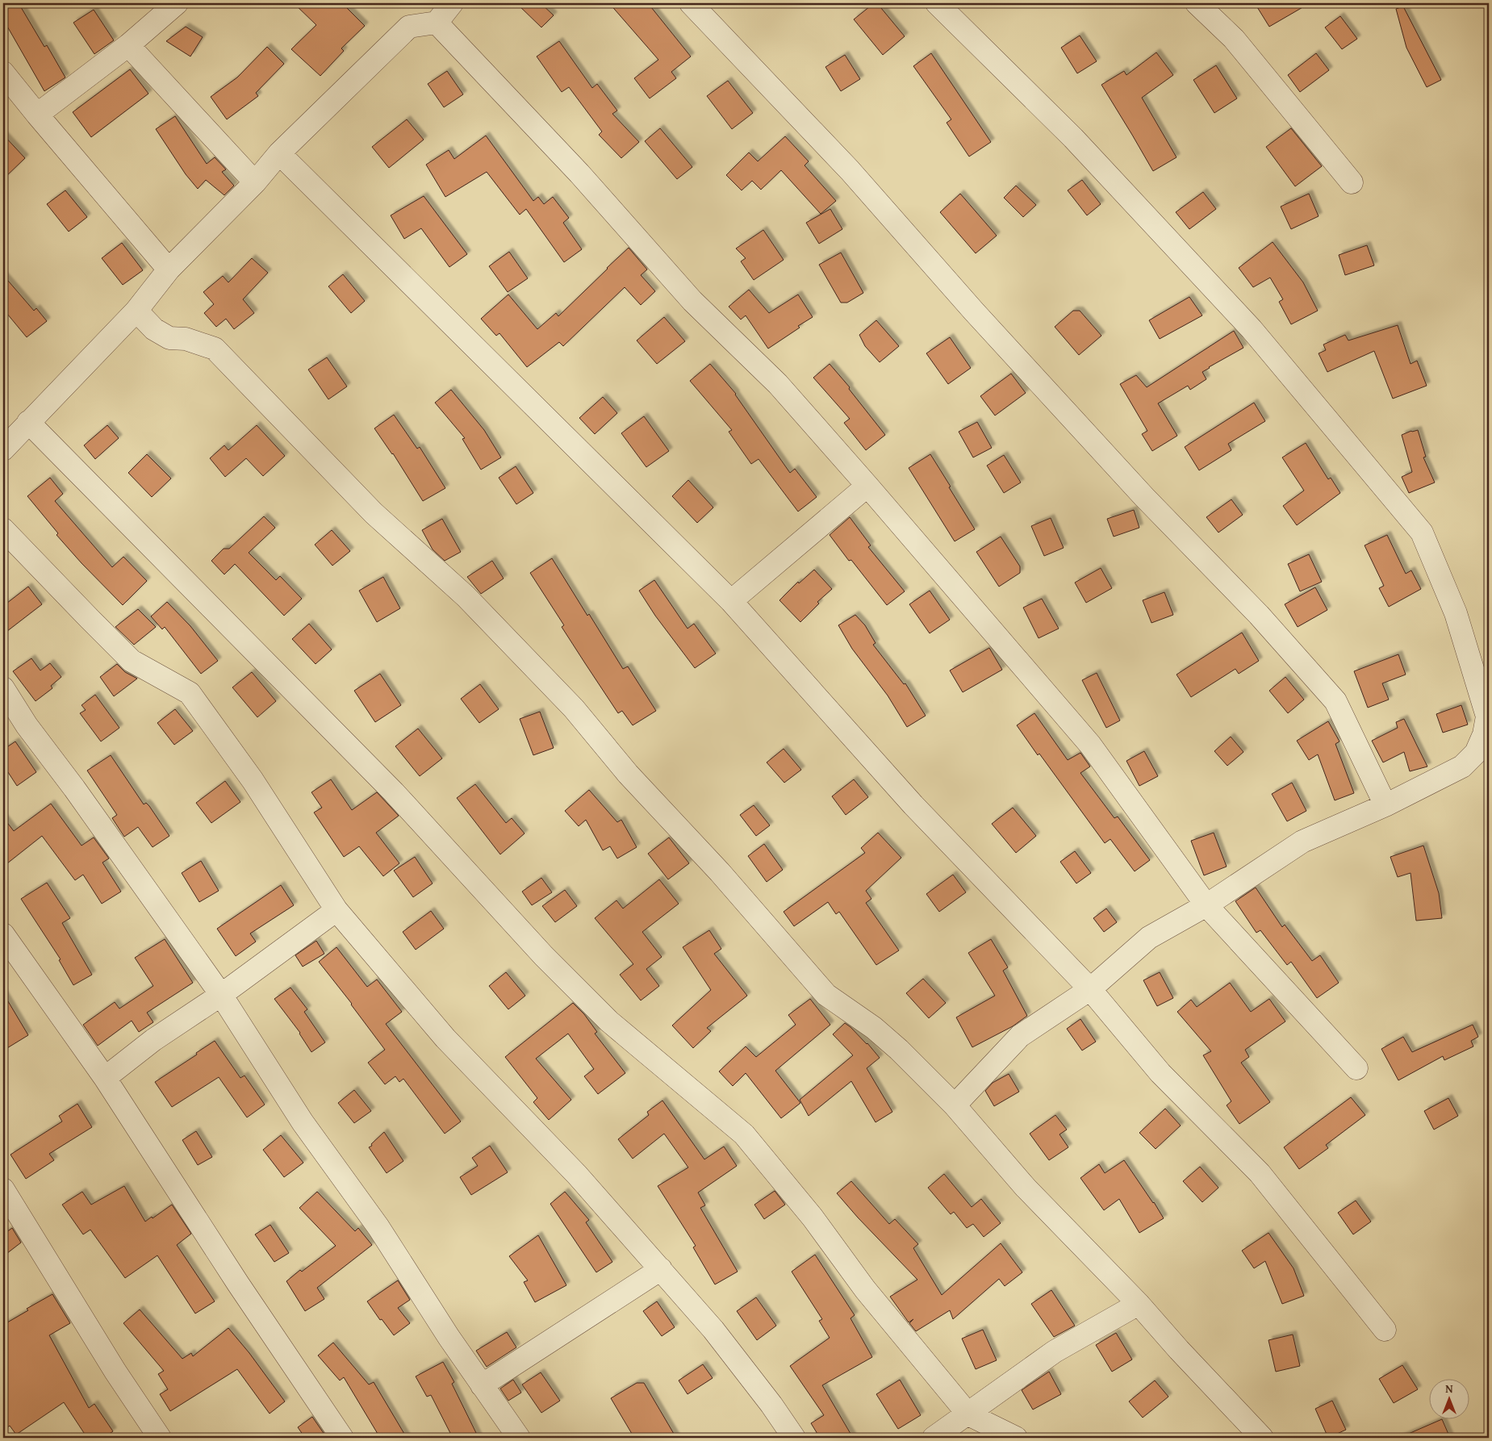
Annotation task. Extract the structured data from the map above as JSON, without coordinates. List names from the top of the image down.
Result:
{
  "north": "top"
}
